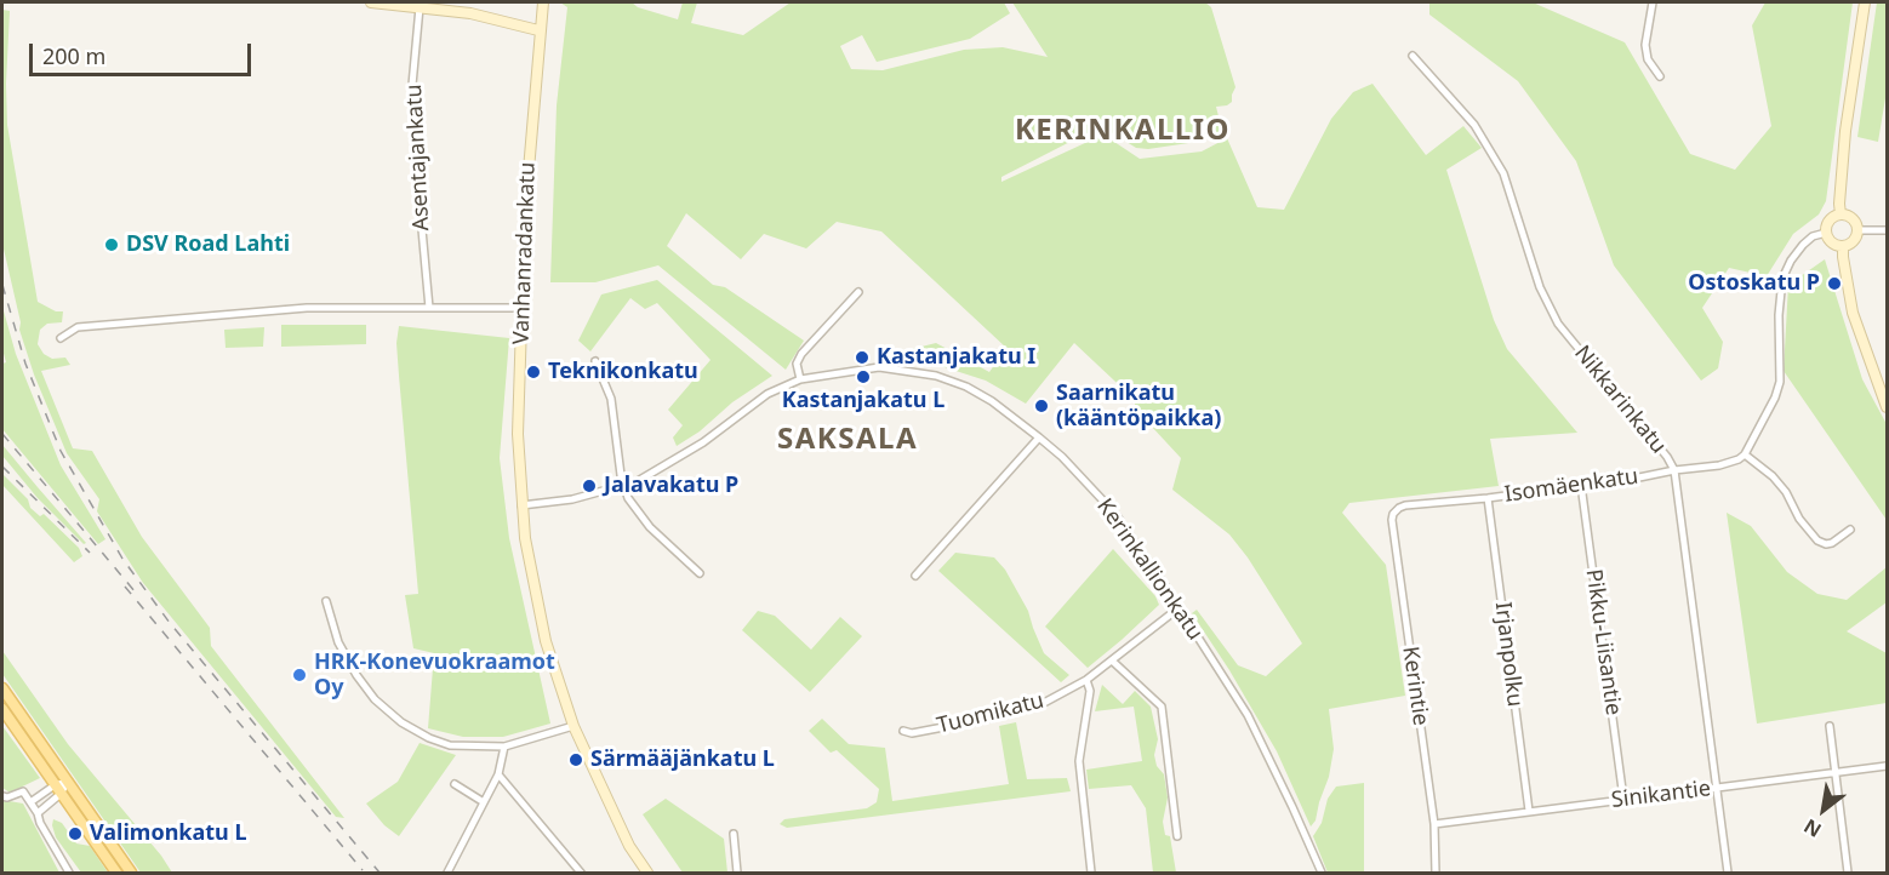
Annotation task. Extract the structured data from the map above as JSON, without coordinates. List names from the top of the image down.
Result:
{
  "streets": {
    "street": [
      "Asentajankatu",
      "Vanhanradankatu",
      "Nikkarinkatu",
      "Isomäenkatu",
      "Kerinkallionkatu",
      "Pikku-Liisantie",
      "Irjanpolku",
      "Kerintie",
      "Tuomikatu",
      "Sinikantie"
    ]
  },
  "crossings": [
    ["Vanhanradankatu", "Kerinkallionkatu"],
    ["Nikkarinkatu", "Isomäenkatu"],
    ["Nikkarinkatu", "Sinikantie"],
    ["Isomäenkatu", "Pikku-Liisantie"],
    ["Isomäenkatu", "Irjanpolku"],
    ["Isomäenkatu", "Kerintie"],
    ["Kerinkallionkatu", "Tuomikatu"],
    ["Pikku-Liisantie", "Sinikantie"],
    ["Irjanpolku", "Sinikantie"],
    ["Kerintie", "Sinikantie"]
  ],
  "districts": ["KERINKALLIO", "SAKSALA"],
  "places": [
    "DSV Road Lahti",
    "Ostoskatu P",
    "Kastanjakatu I",
    "Teknikonkatu",
    "Kastanjakatu L",
    "Saarnikatu (kääntöpaikka)",
    "Jalavakatu P",
    "HRK-Konevuokraamot Oy",
    "Särmääjänkatu L",
    "Valimonkatu L"
  ],
  "scale_bar": "200 m",
  "north": "bottom left"
}
